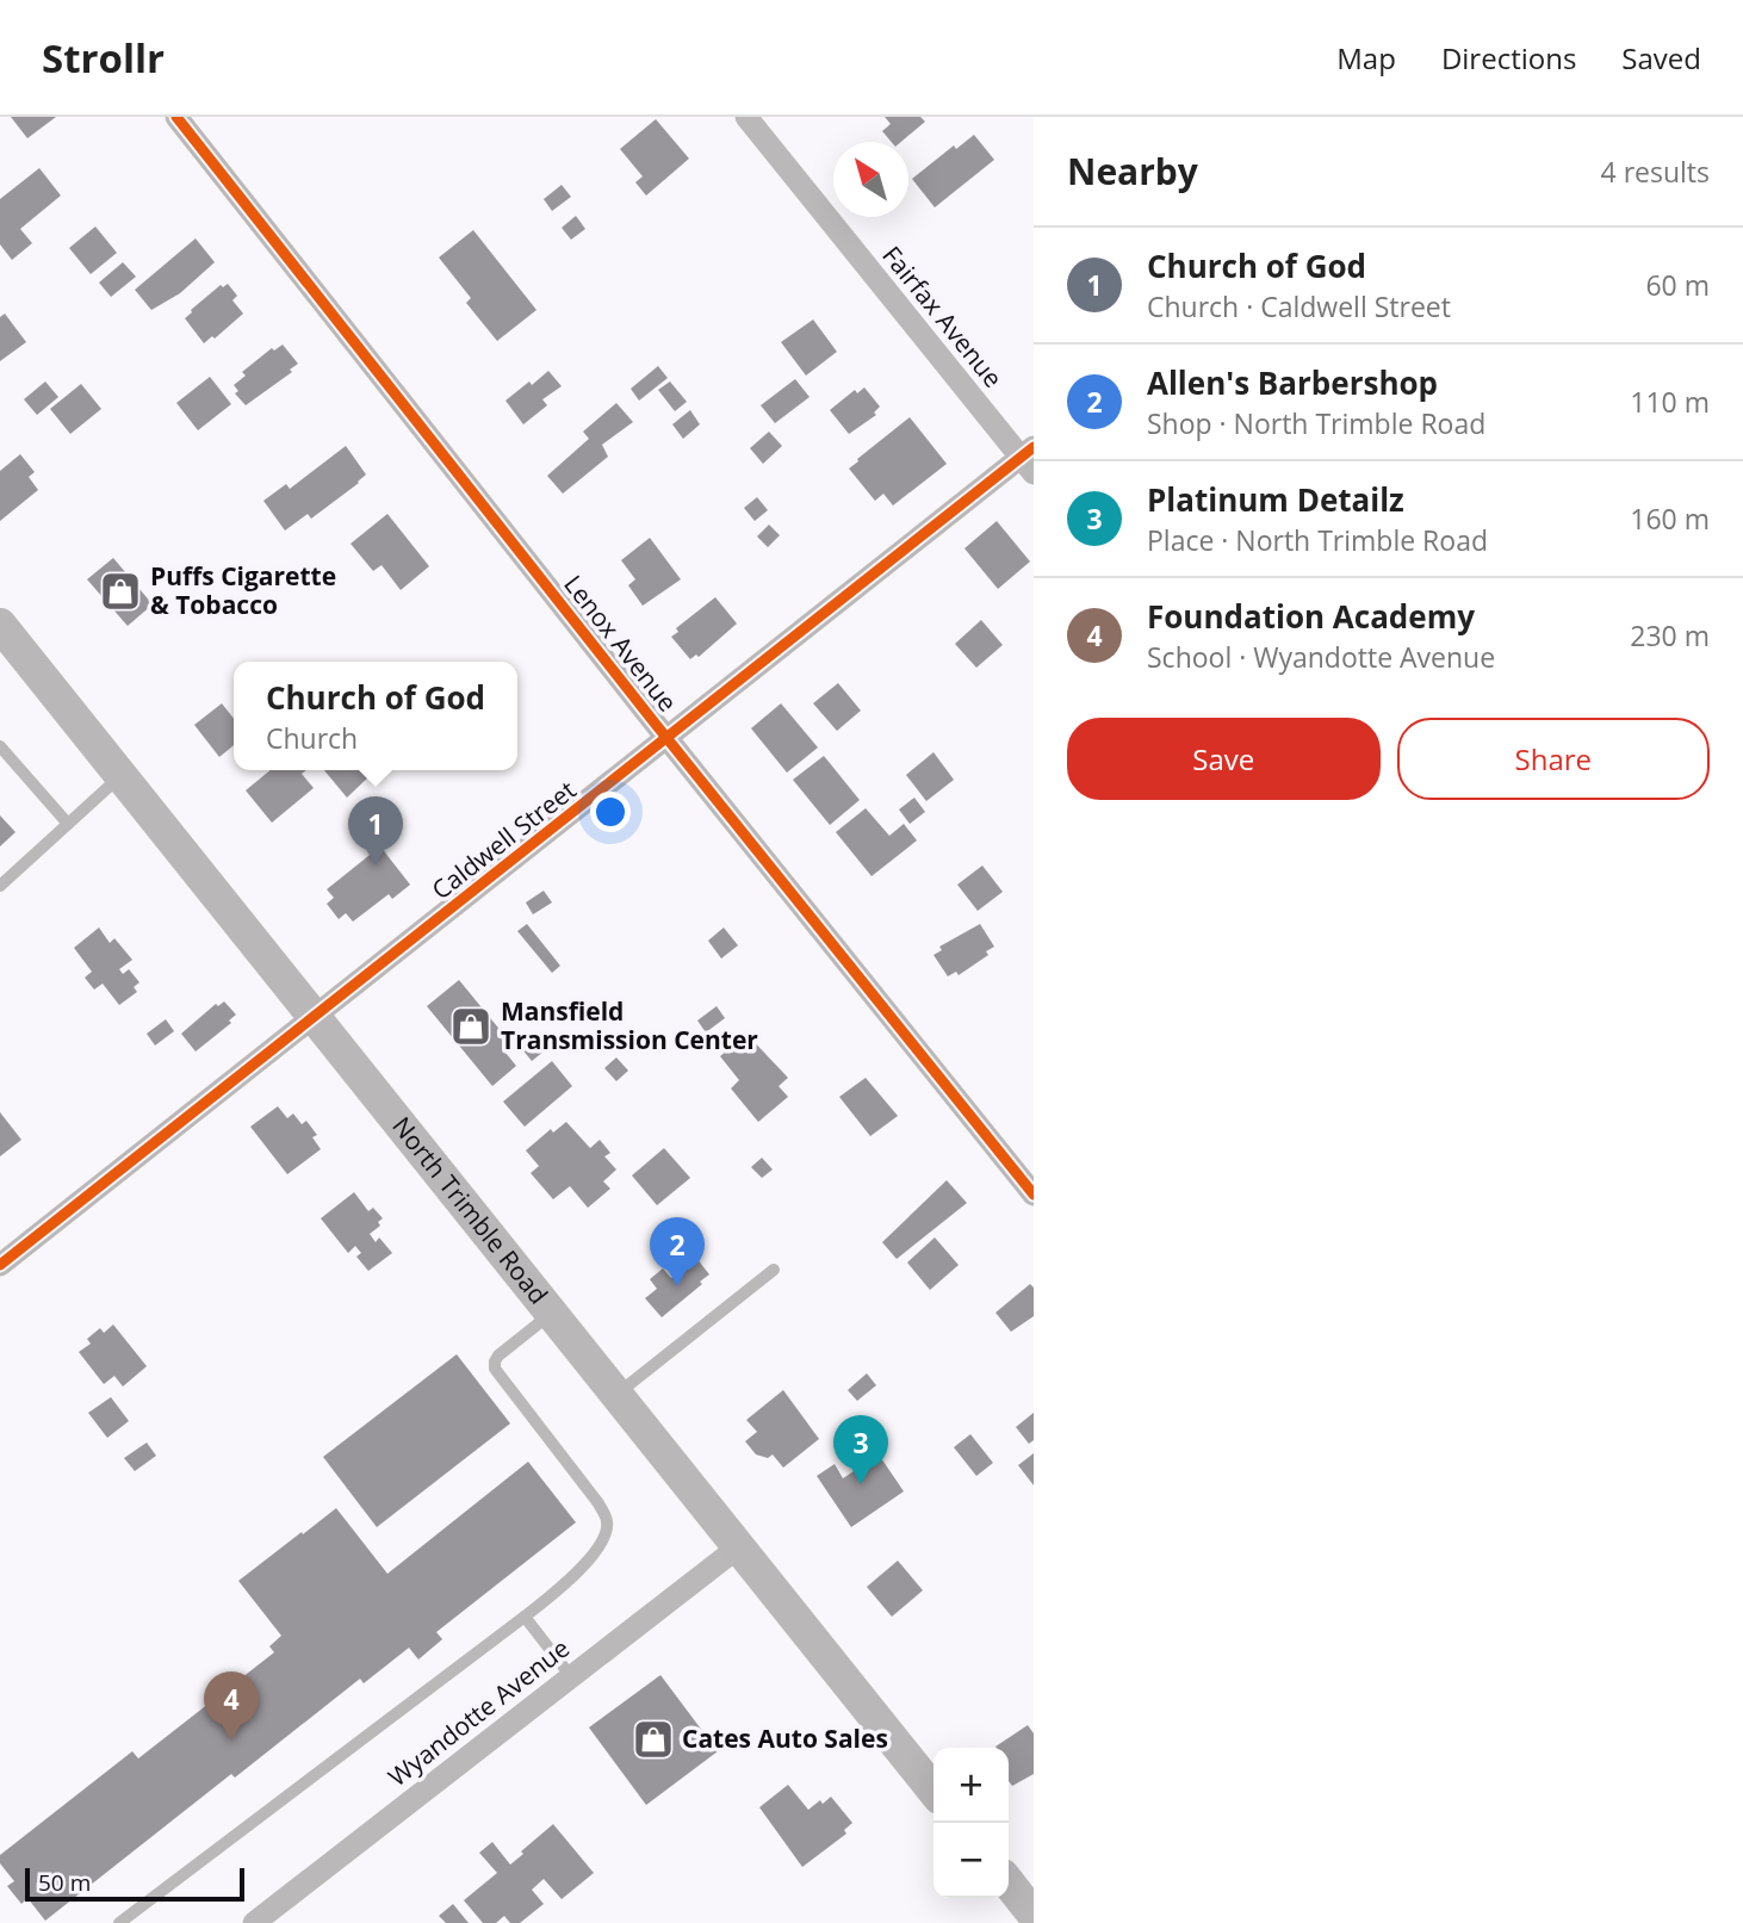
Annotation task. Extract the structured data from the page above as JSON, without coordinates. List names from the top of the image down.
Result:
{
  "streets": {
    "main road": ["North Trimble Road"],
    "street": [
      "Fairfax Avenue",
      "Lenox Avenue",
      "Caldwell Street",
      "Wyandotte Avenue"
    ]
  },
  "crossings": [
    ["Fairfax Avenue", "Caldwell Street"],
    ["Lenox Avenue", "Caldwell Street"],
    ["Caldwell Street", "North Trimble Road"],
    ["North Trimble Road", "Wyandotte Avenue"]
  ],
  "places": {
    "shop": ["Puffs Cigarette & Tobacco", "Mansfield Transmission Center", "Cates Auto Sales"]
  },
  "scale_bar": "50 m",
  "north": "top left",
  "page": {
    "header": "Strollr",
    "nav": ["Map", "Directions", "Saved"],
    "heading": ["Nearby", "4 results"],
    "list": [
      {
        "mark": "1",
        "name": "Church of God",
        "note": "Church · Caldwell Street",
        "value": "60 m"
      },
      {
        "mark": "2",
        "name": "Allen's Barbershop",
        "note": "Shop · North Trimble Road",
        "value": "110 m"
      },
      {
        "mark": "3",
        "name": "Platinum Detailz",
        "note": "Place · North Trimble Road",
        "value": "160 m"
      },
      {
        "mark": "4",
        "name": "Foundation Academy",
        "note": "School · Wyandotte Avenue",
        "value": "230 m"
      }
    ],
    "popup": ["Church of God", "Church"],
    "buttons": ["Save", "Share"],
    "pins": [
      "1",
      "2",
      "3",
      "4"
    ],
    "map_buttons": ["+", "−"],
    "scale": "50 m"
  }
}
